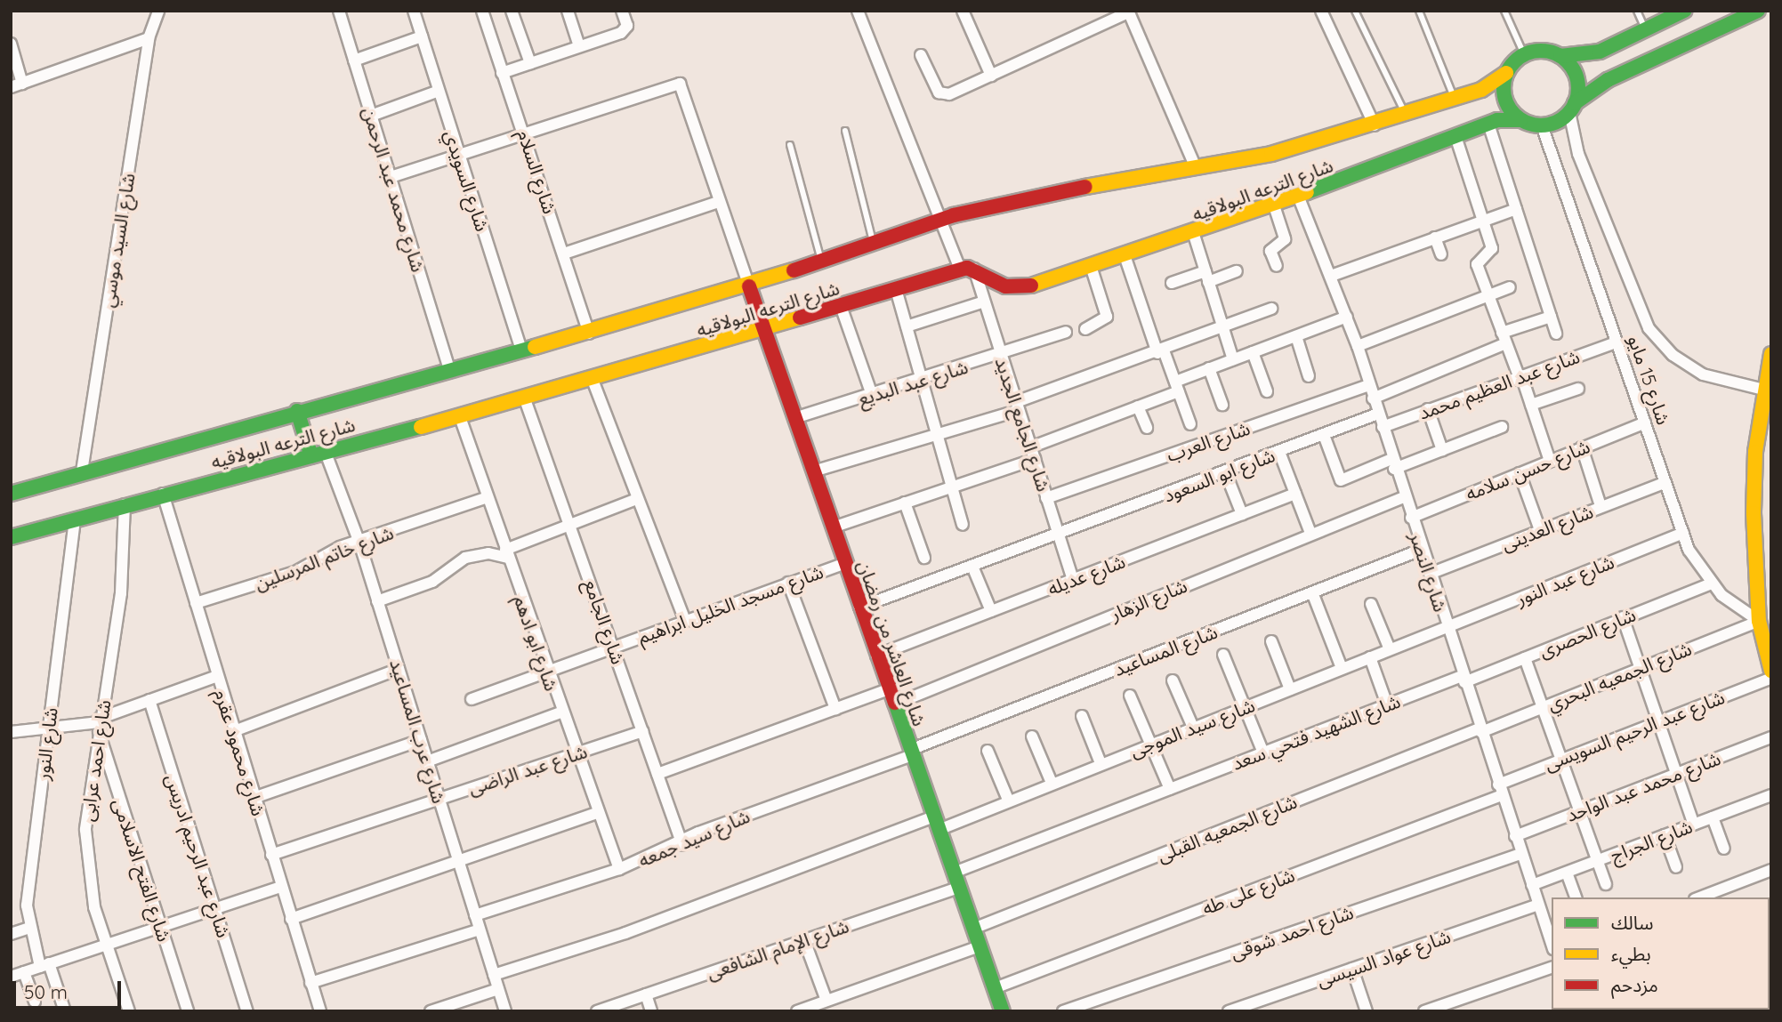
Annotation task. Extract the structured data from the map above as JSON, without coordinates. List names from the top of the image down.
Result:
{
  "streets": {
    "street": [
      "شارع السلام",
      "شارع السويدي",
      "شارع محمد عبد الرحمن",
      "شارع الترعه البولاقيه",
      "شارع السيد موسي",
      "شارع 15 مايو",
      "شارع عبد البديع",
      "شارع عبد العظيم محمد",
      "شارع الجامع الجديد",
      "شارع العرب",
      "شارع حسن سلامه",
      "شارع ابو السعود",
      "شارع العدينى",
      "شارع خاتم المرسلين",
      "شارع النصر",
      "شارع عديله",
      "شارع عبد النور",
      "شارع الزهار",
      "شارع مسجد الخليل ابراهيم",
      "شارع الجامع",
      "شارع الحصرى",
      "شارع ابو ادهم",
      "شارع العاشر من رمضان",
      "شارع المساعيد",
      "شارع الجمعيه البحري",
      "شارع سيد الموجى",
      "شارع عبد الرحيم السويسى",
      "شارع عرب المساعيد",
      "شارع الشهيد فتحي سعد",
      "شارع النور",
      "شارع محمود عقرم",
      "شارع احمد عرابى",
      "شارع عبد الراضى",
      "شارع محمد عبد الواحد",
      "شارع الجمعيه القبلى",
      "شارع سيد جمعه",
      "شارع الجراج",
      "شارع عبد الرحيم ادريس",
      "شارع الفتح الاسلامى",
      "شارع على طه",
      "شارع احمد شوقى",
      "شارع الإمام الشافعى",
      "شارع عواد السيسى"
    ]
  },
  "crossings": [
    ["شارع السلام", "شارع الترعه البولاقيه"],
    ["شارع السويدي", "شارع الترعه البولاقيه"],
    ["شارع محمد عبد الرحمن", "شارع الترعه البولاقيه"],
    ["شارع الترعه البولاقيه", "شارع السيد موسي"],
    ["شارع الترعه البولاقيه", "شارع 15 مايو"],
    ["شارع الترعه البولاقيه", "شارع الجامع الجديد"],
    ["شارع الترعه البولاقيه", "شارع النصر"],
    ["شارع الترعه البولاقيه", "شارع الجامع"],
    ["شارع الترعه البولاقيه", "شارع ابو ادهم"],
    ["شارع الترعه البولاقيه", "شارع العاشر من رمضان"],
    ["شارع الترعه البولاقيه", "شارع عرب المساعيد"],
    ["شارع الترعه البولاقيه", "شارع النور"],
    ["شارع الترعه البولاقيه", "شارع محمود عقرم"],
    ["شارع الترعه البولاقيه", "شارع احمد عرابى"],
    ["شارع 15 مايو", "شارع عبد العظيم محمد"],
    ["شارع 15 مايو", "شارع حسن سلامه"],
    ["شارع 15 مايو", "شارع العدينى"],
    ["شارع 15 مايو", "شارع عبد النور"],
    ["شارع 15 مايو", "شارع الحصرى"],
    ["شارع 15 مايو", "شارع الجمعيه البحري"],
    ["شارع عبد البديع", "شارع الجامع الجديد"],
    ["شارع عبد البديع", "شارع العاشر من رمضان"],
    ["شارع عبد العظيم محمد", "شارع النصر"],
    ["شارع الجامع الجديد", "شارع العرب"],
    ["شارع الجامع الجديد", "شارع ابو السعود"],
    ["شارع الجامع الجديد", "شارع عديله"],
    ["شارع العرب", "شارع النصر"],
    ["شارع حسن سلامه", "شارع النصر"],
    ["شارع ابو السعود", "شارع النصر"],
    ["شارع ابو السعود", "شارع العاشر من رمضان"],
    ["شارع العدينى", "شارع النصر"],
    ["شارع خاتم المرسلين", "شارع ابو ادهم"],
    ["شارع خاتم المرسلين", "شارع عرب المساعيد"],
    ["شارع خاتم المرسلين", "شارع محمود عقرم"],
    ["شارع النصر", "شارع عبد النور"],
    ["شارع النصر", "شارع الزهار"],
    ["شارع النصر", "شارع الحصرى"],
    ["شارع النصر", "شارع المساعيد"],
    ["شارع النصر", "شارع الجمعيه البحري"],
    ["شارع النصر", "شارع سيد الموجى"],
    ["شارع النصر", "شارع عبد الرحيم السويسى"],
    ["شارع النصر", "شارع الشهيد فتحي سعد"],
    ["شارع النصر", "شارع محمد عبد الواحد"],
    ["شارع النصر", "شارع الجمعيه القبلى"],
    ["شارع النصر", "شارع الجراج"],
    ["شارع النصر", "شارع على طه"],
    ["شارع النصر", "شارع احمد شوقى"],
    ["شارع النصر", "شارع عواد السيسى"],
    ["شارع عديله", "شارع العاشر من رمضان"],
    ["شارع عبد النور", "شارع سيد الموجى"],
    ["شارع الزهار", "شارع العاشر من رمضان"],
    ["شارع مسجد الخليل ابراهيم", "شارع الجامع"],
    ["شارع مسجد الخليل ابراهيم", "شارع ابو ادهم"],
    ["شارع مسجد الخليل ابراهيم", "شارع العاشر من رمضان"],
    ["شارع الجامع", "شارع عبد الراضى"],
    ["شارع الجامع", "شارع سيد جمعه"],
    ["شارع الحصرى", "شارع الشهيد فتحي سعد"],
    ["شارع ابو ادهم", "شارع عبد الراضى"],
    ["شارع ابو ادهم", "شارع سيد جمعه"],
    ["شارع العاشر من رمضان", "شارع المساعيد"],
    ["شارع العاشر من رمضان", "شارع سيد الموجى"],
    ["شارع العاشر من رمضان", "شارع الشهيد فتحي سعد"],
    ["شارع العاشر من رمضان", "شارع الجمعيه القبلى"],
    ["شارع العاشر من رمضان", "شارع سيد جمعه"],
    ["شارع العاشر من رمضان", "شارع على طه"],
    ["شارع العاشر من رمضان", "شارع الإمام الشافعى"],
    ["شارع المساعيد", "شارع سيد جمعه"],
    ["شارع الجمعيه البحري", "شارع الجمعيه القبلى"],
    ["شارع سيد الموجى", "شارع عرب المساعيد"],
    ["شارع عبد الرحيم السويسى", "شارع على طه"],
    ["شارع عرب المساعيد", "شارع عبد الراضى"],
    ["شارع عرب المساعيد", "شارع سيد جمعه"],
    ["شارع محمود عقرم", "شارع عبد الراضى"],
    ["شارع احمد عرابى", "شارع الفتح الاسلامى"]
  ],
  "legend": ["سالك", "بطيء", "مزدحم"],
  "scale_bar": "50 m"
}
